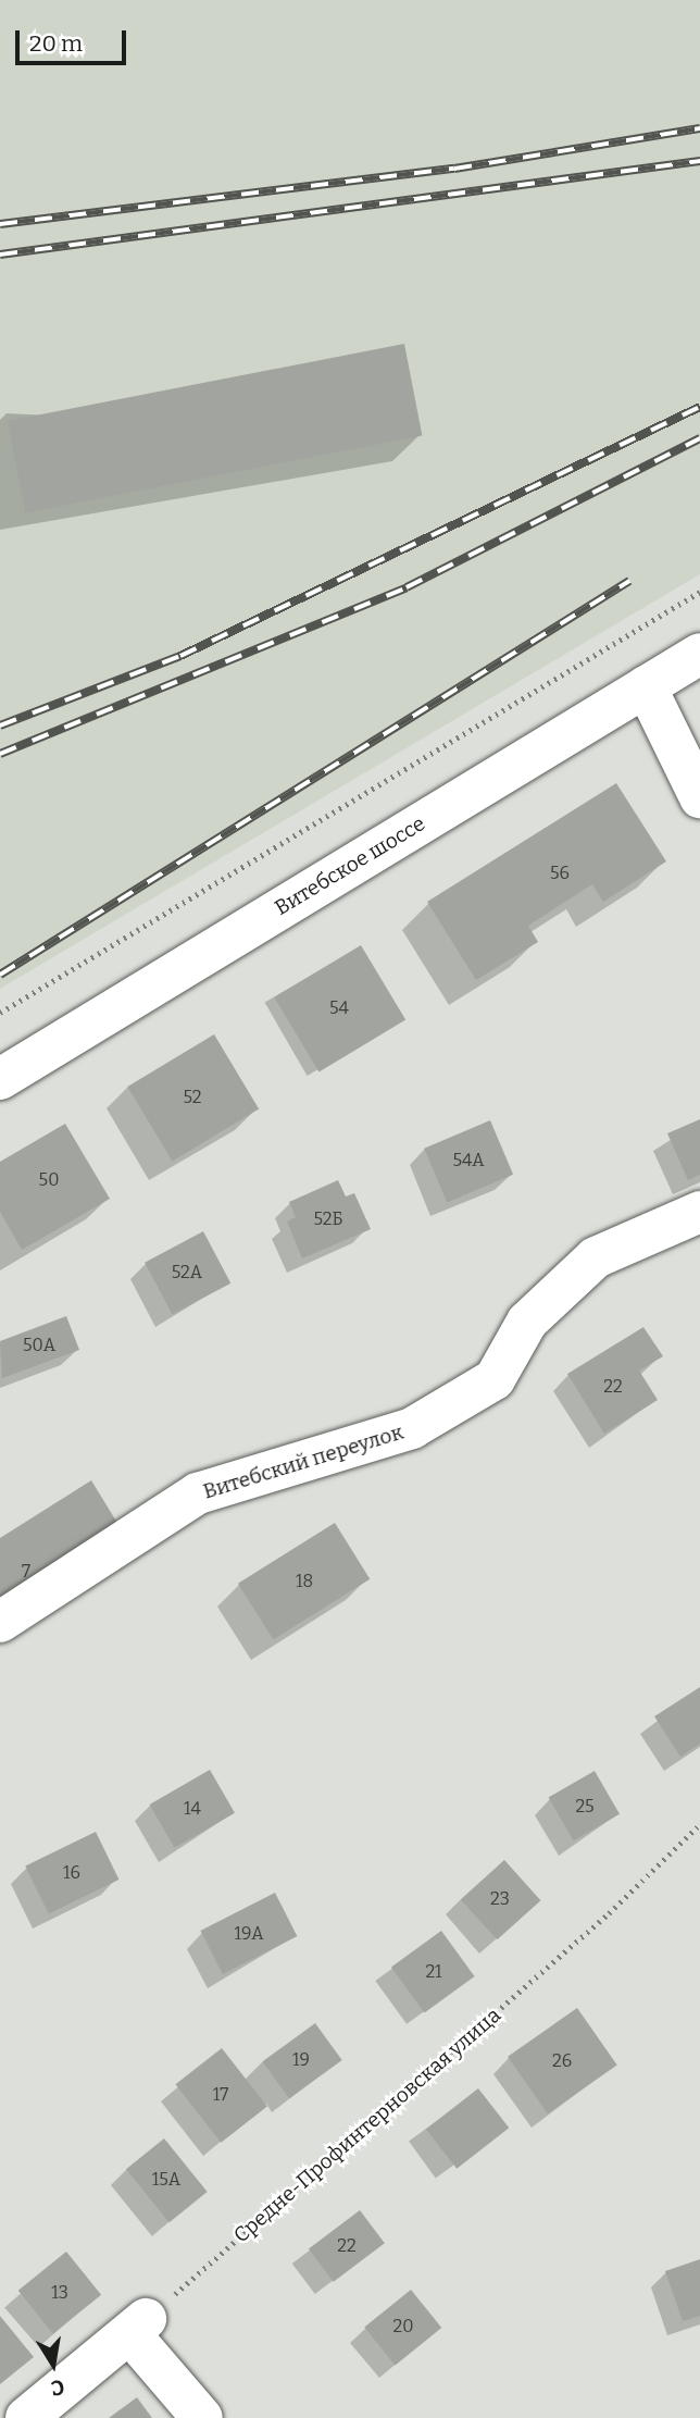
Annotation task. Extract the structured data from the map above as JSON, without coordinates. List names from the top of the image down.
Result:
{
  "streets": {
    "street": ["Витебское шоссе", "Витебский переулок"],
    "path": ["Средне-Профинтерновская улица"]
  },
  "house_numbers": [
    "56",
    "54",
    "52",
    "54А",
    "50",
    "52Б",
    "52А",
    "50А",
    "22",
    "7",
    "18",
    "25",
    "14",
    "16",
    "23",
    "19А",
    "21",
    "19",
    "26",
    "17",
    "15А",
    "22",
    "13",
    "20"
  ],
  "scale_bar": "20 m",
  "north": "bottom"
}
